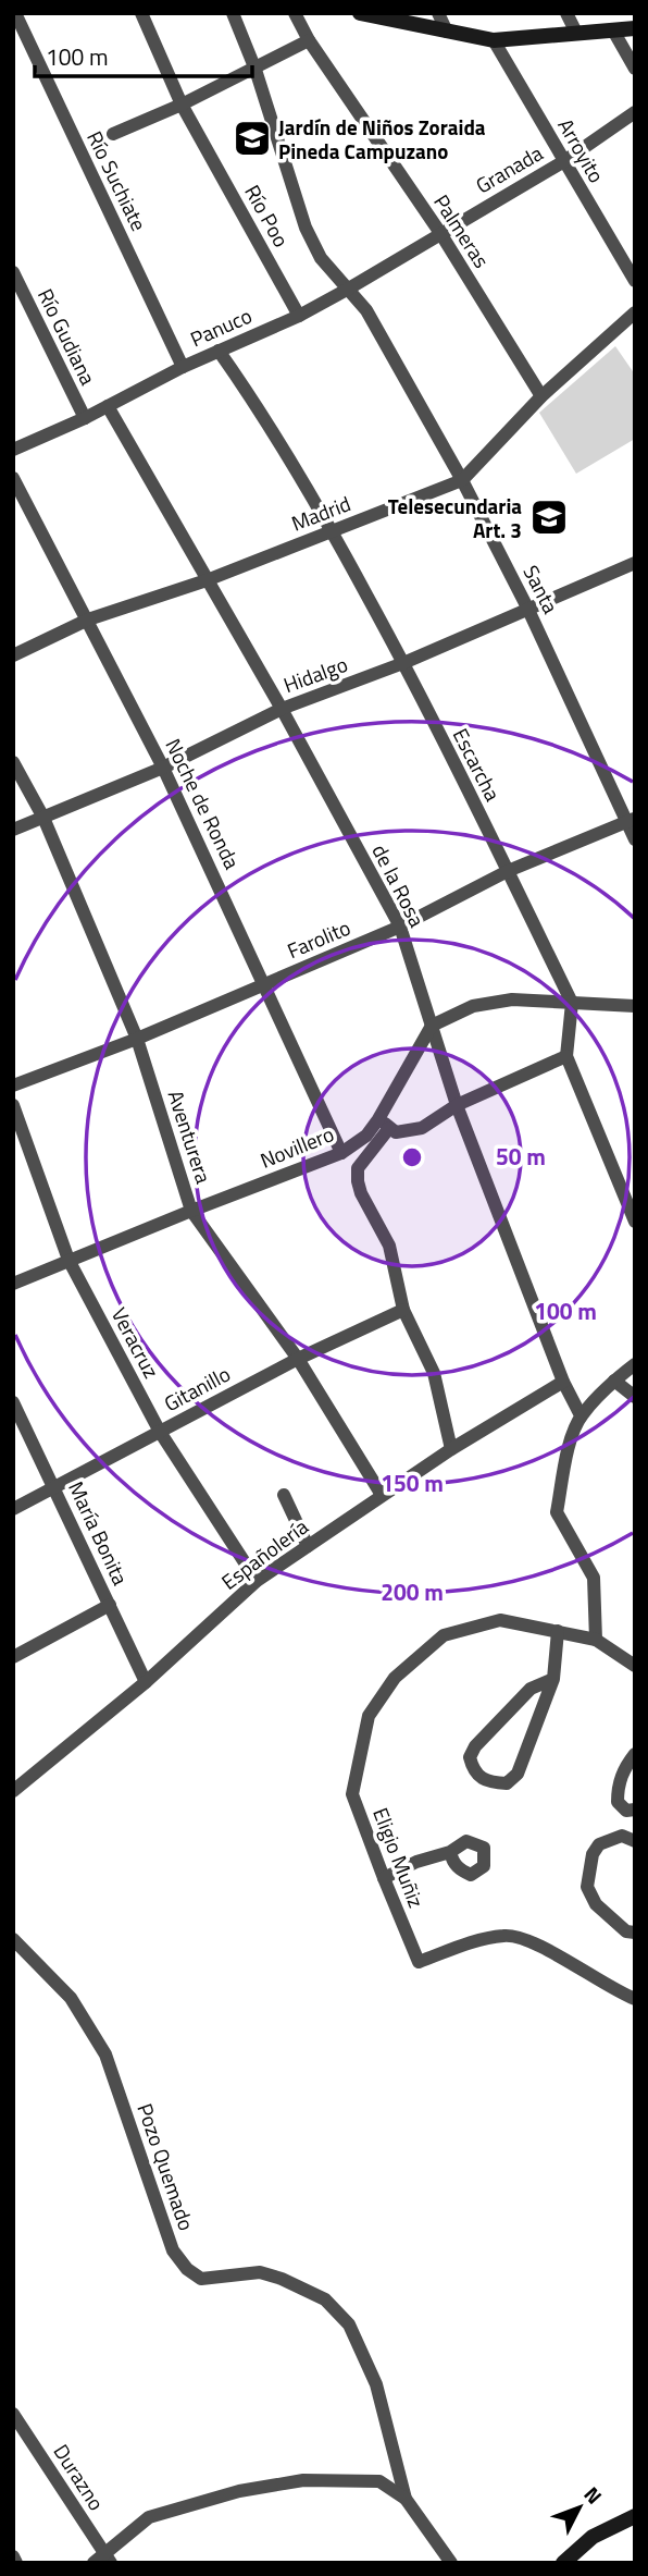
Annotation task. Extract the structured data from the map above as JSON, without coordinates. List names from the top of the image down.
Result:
{
  "streets": {
    "street": [
      "Arroyito",
      "Granada",
      "Río Suchiate",
      "Río Poo",
      "Palmeras",
      "Panuco",
      "Río Gudiana",
      "Madrid",
      "Santa",
      "Hidalgo",
      "Escarcha",
      "Noche de Ronda",
      "de la Rosa",
      "Farolito",
      "Aventurera",
      "Novillero",
      "Veracruz",
      "Gitanillo",
      "María Bonita",
      "Españolería",
      "Eligio Muñiz",
      "Pozo Quemado",
      "Durazno"
    ]
  },
  "crossings": [
    ["Arroyito", "Granada"],
    ["Granada", "Palmeras"],
    ["Granada", "Panuco"],
    ["Río Suchiate", "Panuco"],
    ["Río Poo", "Panuco"],
    ["Palmeras", "Panuco"],
    ["Palmeras", "Madrid"],
    ["Panuco", "Río Gudiana"],
    ["Panuco", "Santa"],
    ["Panuco", "Escarcha"],
    ["Panuco", "de la Rosa"],
    ["Madrid", "Santa"],
    ["Madrid", "Escarcha"],
    ["Madrid", "Noche de Ronda"],
    ["Madrid", "de la Rosa"],
    ["Santa", "Hidalgo"],
    ["Santa", "Farolito"],
    ["Hidalgo", "Escarcha"],
    ["Hidalgo", "Noche de Ronda"],
    ["Hidalgo", "de la Rosa"],
    ["Hidalgo", "Aventurera"],
    ["Escarcha", "Farolito"],
    ["Noche de Ronda", "Farolito"],
    ["Noche de Ronda", "Novillero"],
    ["de la Rosa", "Farolito"],
    ["de la Rosa", "Novillero"],
    ["de la Rosa", "Españolería"],
    ["Farolito", "Aventurera"],
    ["Aventurera", "Novillero"],
    ["Aventurera", "Gitanillo"],
    ["Aventurera", "Españolería"],
    ["Novillero", "Veracruz"],
    ["Veracruz", "Gitanillo"],
    ["Veracruz", "Españolería"],
    ["Gitanillo", "María Bonita"],
    ["María Bonita", "Españolería"]
  ],
  "places": {
    "school or university": ["Jardín de Niños Zoraida Pineda Campuzano", "Telesecundaria Art. 3"]
  },
  "scale_bar": "100 m",
  "north": "top right",
  "rings": [
    "50 m",
    "100 m",
    "150 m",
    "200 m"
  ]
}
